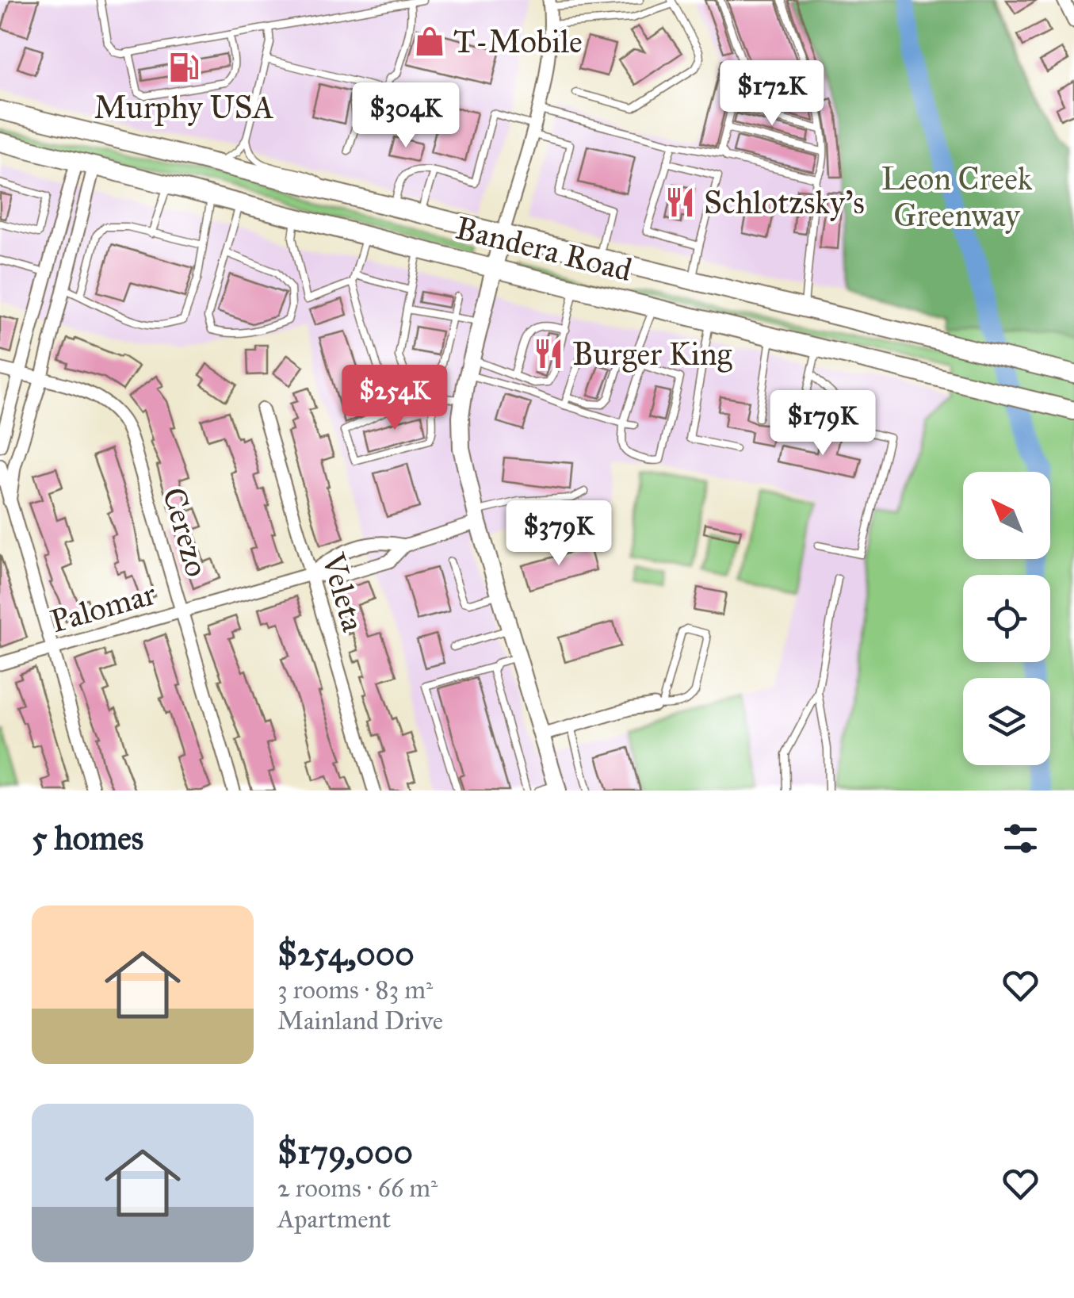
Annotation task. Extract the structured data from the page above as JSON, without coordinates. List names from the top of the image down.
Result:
{
  "streets": {
    "main road": ["Bandera Road"],
    "street": ["Cerezo", "Veleta", "Palomar"]
  },
  "crossings": [
    ["Cerezo", "Palomar"],
    ["Veleta", "Palomar"]
  ],
  "parks": ["Leon Creek Greenway"],
  "places": {
    "shop": ["T-Mobile"],
    "fuel station": ["Murphy USA"],
    "restaurant": ["Schlotzsky's", "Burger King"]
  },
  "north": "top left",
  "page": {
    "price": [
      "$172K",
      "$304K",
      "$254K",
      "$179K",
      "$379K"
    ],
    "heading": "5 homes",
    "list": [
      {
        "name": "$254,000",
        "note": "3 rooms · 83 m² · Mainland Drive"
      },
      {
        "name": "$179,000",
        "note": "2 rooms · 66 m² · Apartment"
      }
    ]
  }
}
